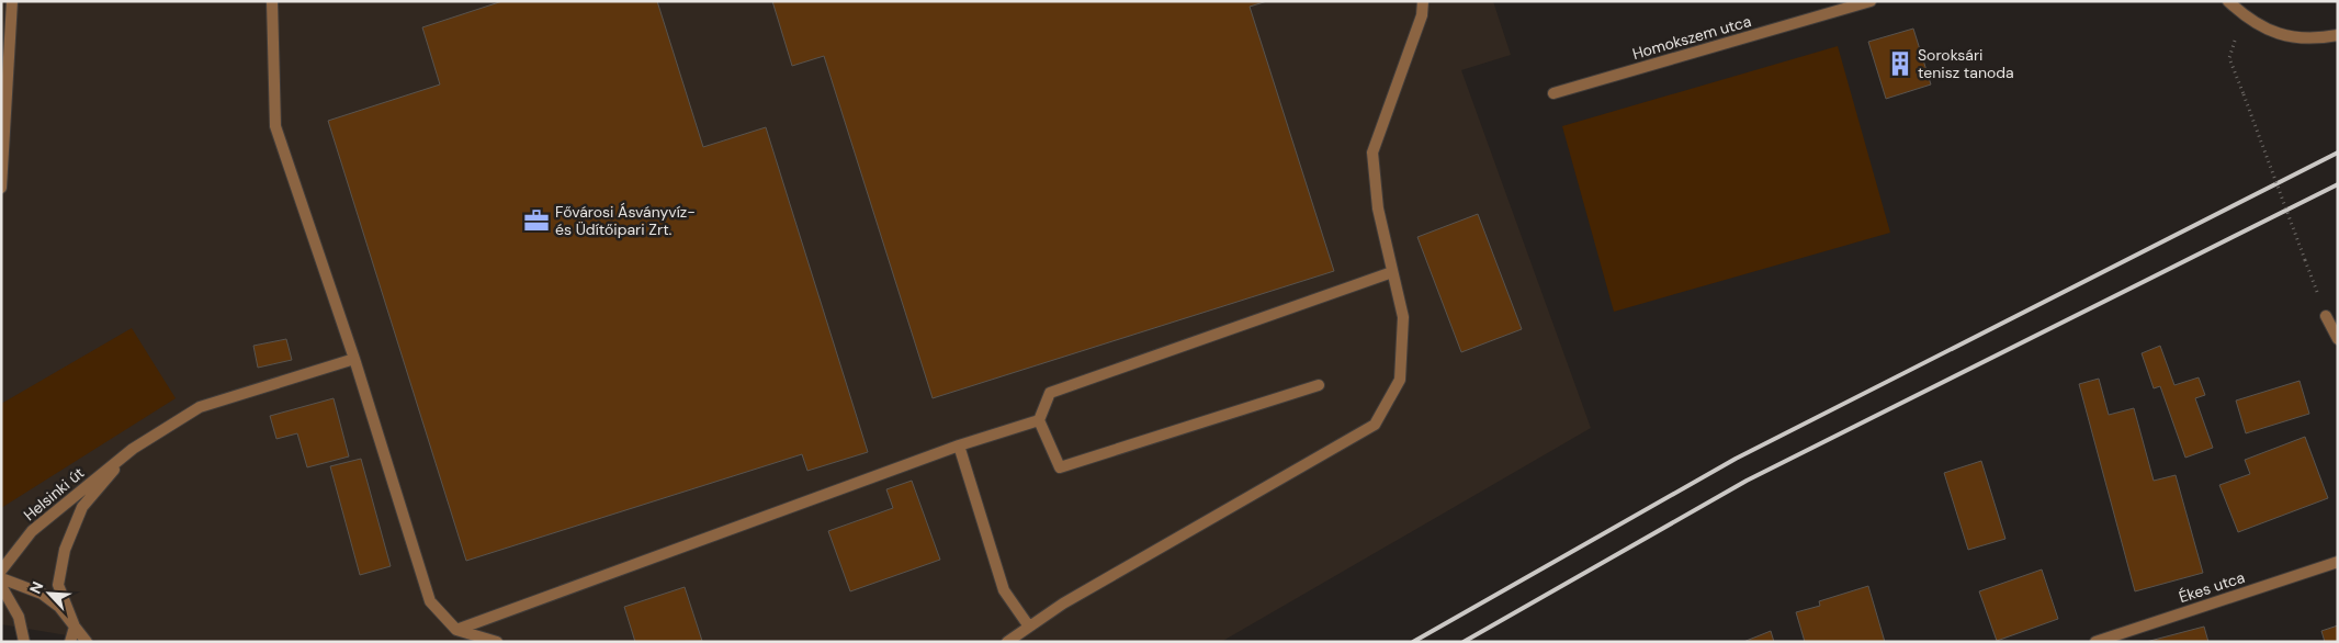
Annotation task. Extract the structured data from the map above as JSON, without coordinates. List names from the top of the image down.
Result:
{
  "streets": {
    "street": ["Homokszem utca", "Helsinki út", "Ékes utca"]
  },
  "places": {
    "building": ["Soroksári tenisz tanoda"],
    "office": ["Fővárosi Ásványvíz- és Üdítőipari Zrt."]
  },
  "north": "top left"
}
